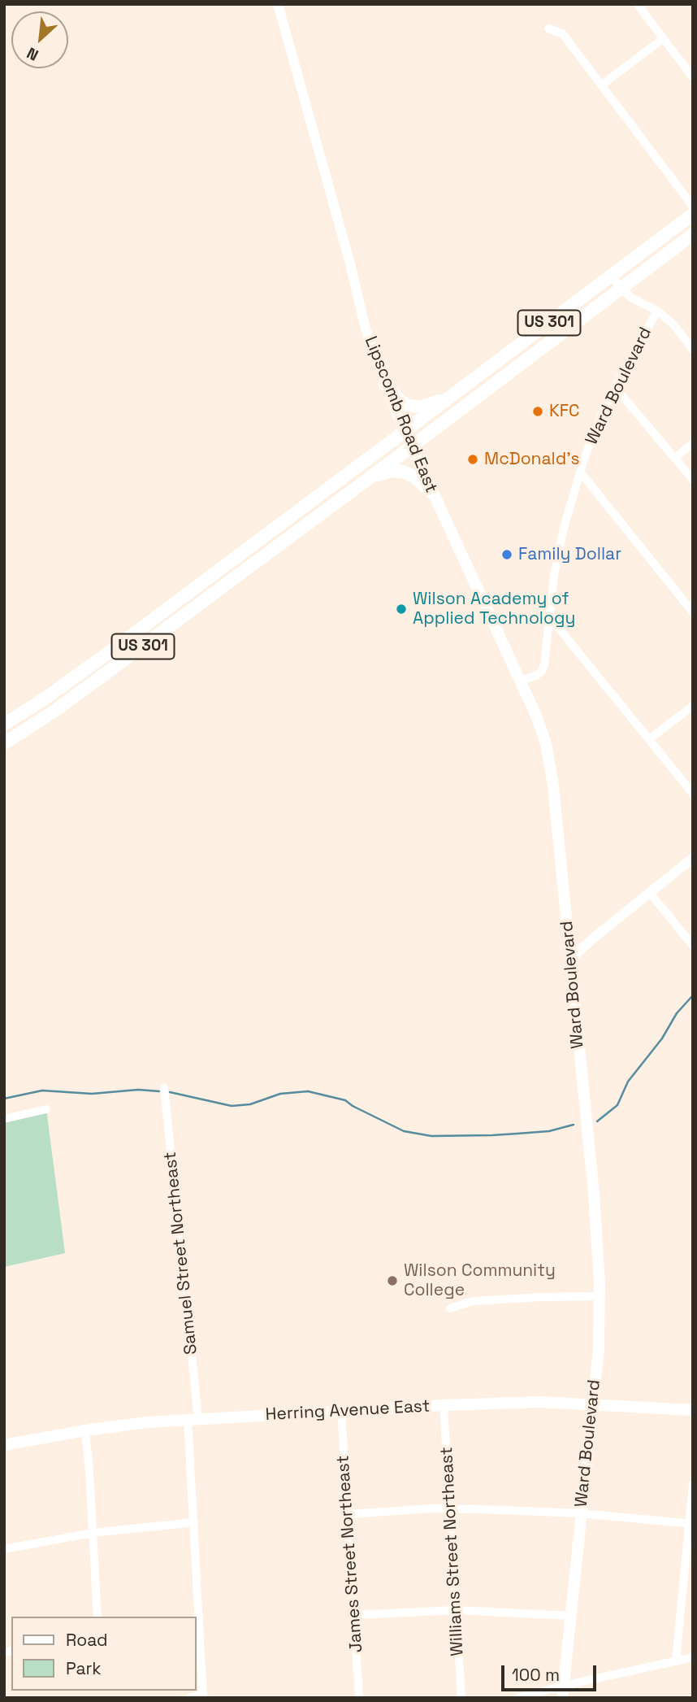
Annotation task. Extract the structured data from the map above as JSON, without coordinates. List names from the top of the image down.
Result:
{
  "streets": {
    "highway": ["US 301"],
    "main road": ["Ward Boulevard", "Lipscomb Road East", "Herring Avenue East"],
    "street": ["Samuel Street Northeast", "Williams Street Northeast", "James Street Northeast"]
  },
  "crossings": [
    ["US 301", "Lipscomb Road East"],
    ["Ward Boulevard", "Lipscomb Road East"],
    ["Ward Boulevard", "Herring Avenue East"],
    ["Samuel Street Northeast", "Herring Avenue East"],
    ["Herring Avenue East", "Williams Street Northeast"],
    ["Herring Avenue East", "James Street Northeast"]
  ],
  "places": [
    "KFC",
    "McDonald's",
    "Family Dollar",
    "Wilson Academy of Applied Technology",
    "Wilson Community College"
  ],
  "legend": ["Road", "Park"],
  "scale_bar": "100 m",
  "north": "bottom left"
}
